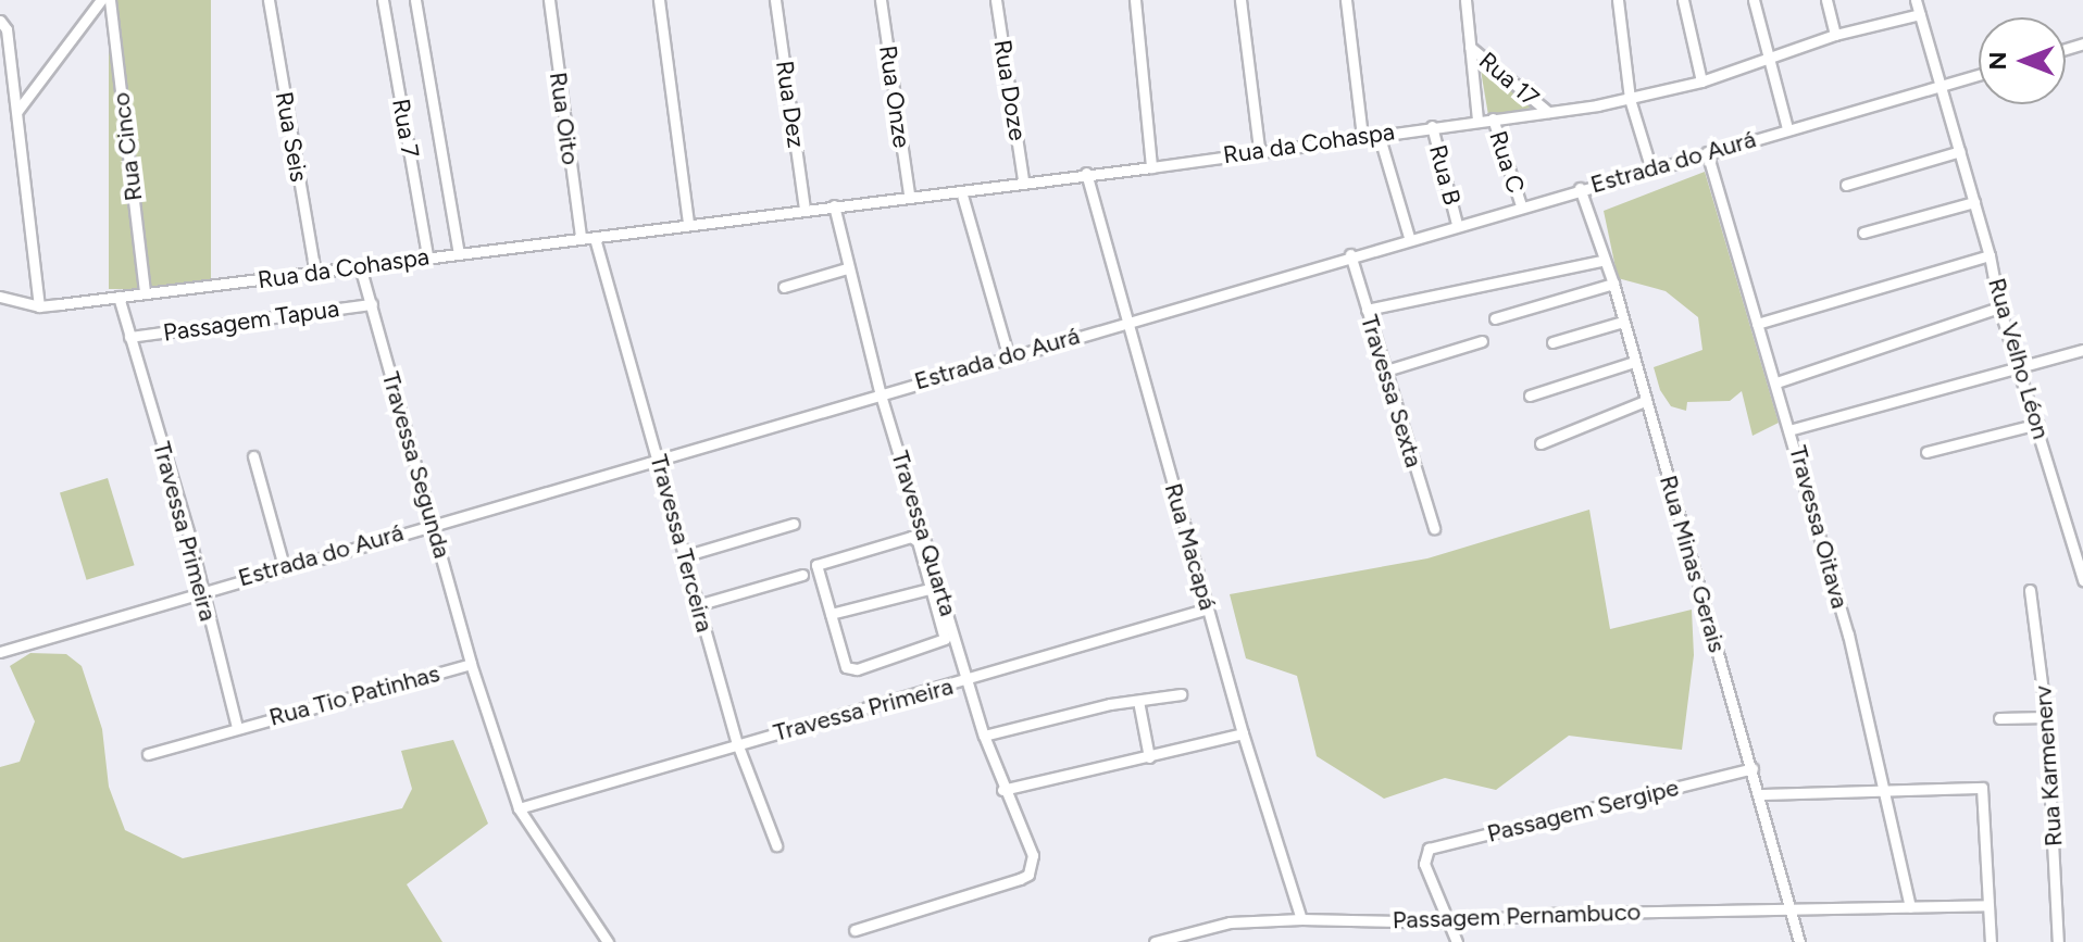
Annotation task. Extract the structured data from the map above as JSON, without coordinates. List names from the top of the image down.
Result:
{
  "streets": {
    "street": [
      "Rua 17",
      "Rua Doze",
      "Rua Onze",
      "Rua Dez",
      "Rua Oito",
      "Rua 7",
      "Rua Seis",
      "Rua da Cohaspa",
      "Rua Cinco",
      "Rua C",
      "Estrada do Aurá",
      "Rua B",
      "Passagem Tapua",
      "Rua Velho Léon",
      "Travessa Sexta",
      "Travessa Segunda",
      "Travessa Oitava",
      "Travessa Primeira",
      "Travessa Quarta",
      "Travessa Terceira",
      "Rua Macapá",
      "Rua Minas Gerais",
      "Rua Tio Patinhas",
      "Rua Karmenerv",
      "Passagem Sergipe",
      "Passagem Pernambuco"
    ]
  },
  "crossings": [
    ["Rua 17", "Rua da Cohaspa"],
    ["Rua Doze", "Rua da Cohaspa"],
    ["Rua Onze", "Rua da Cohaspa"],
    ["Rua Dez", "Rua da Cohaspa"],
    ["Rua Oito", "Rua da Cohaspa"],
    ["Rua 7", "Rua da Cohaspa"],
    ["Rua Seis", "Rua da Cohaspa"],
    ["Rua da Cohaspa", "Rua Cinco"],
    ["Rua da Cohaspa", "Rua C"],
    ["Rua da Cohaspa", "Rua B"],
    ["Rua da Cohaspa", "Rua Velho Léon"],
    ["Rua da Cohaspa", "Travessa Segunda"],
    ["Rua da Cohaspa", "Travessa Primeira"],
    ["Rua da Cohaspa", "Travessa Quarta"],
    ["Rua da Cohaspa", "Travessa Terceira"],
    ["Rua da Cohaspa", "Rua Macapá"],
    ["Rua C", "Estrada do Aurá"],
    ["Estrada do Aurá", "Rua B"],
    ["Estrada do Aurá", "Rua Velho Léon"],
    ["Estrada do Aurá", "Travessa Sexta"],
    ["Estrada do Aurá", "Travessa Segunda"],
    ["Estrada do Aurá", "Travessa Oitava"],
    ["Estrada do Aurá", "Travessa Primeira"],
    ["Estrada do Aurá", "Travessa Quarta"],
    ["Estrada do Aurá", "Travessa Terceira"],
    ["Estrada do Aurá", "Rua Macapá"],
    ["Estrada do Aurá", "Rua Minas Gerais"],
    ["Passagem Tapua", "Travessa Segunda"],
    ["Passagem Tapua", "Travessa Primeira"],
    ["Travessa Segunda", "Travessa Primeira"],
    ["Travessa Segunda", "Rua Tio Patinhas"],
    ["Travessa Oitava", "Passagem Pernambuco"],
    ["Travessa Primeira", "Travessa Quarta"],
    ["Travessa Primeira", "Travessa Terceira"],
    ["Travessa Primeira", "Rua Macapá"],
    ["Travessa Primeira", "Rua Tio Patinhas"],
    ["Rua Macapá", "Passagem Pernambuco"],
    ["Rua Minas Gerais", "Passagem Sergipe"],
    ["Rua Minas Gerais", "Passagem Pernambuco"],
    ["Passagem Sergipe", "Passagem Pernambuco"]
  ],
  "north": "left"
}
